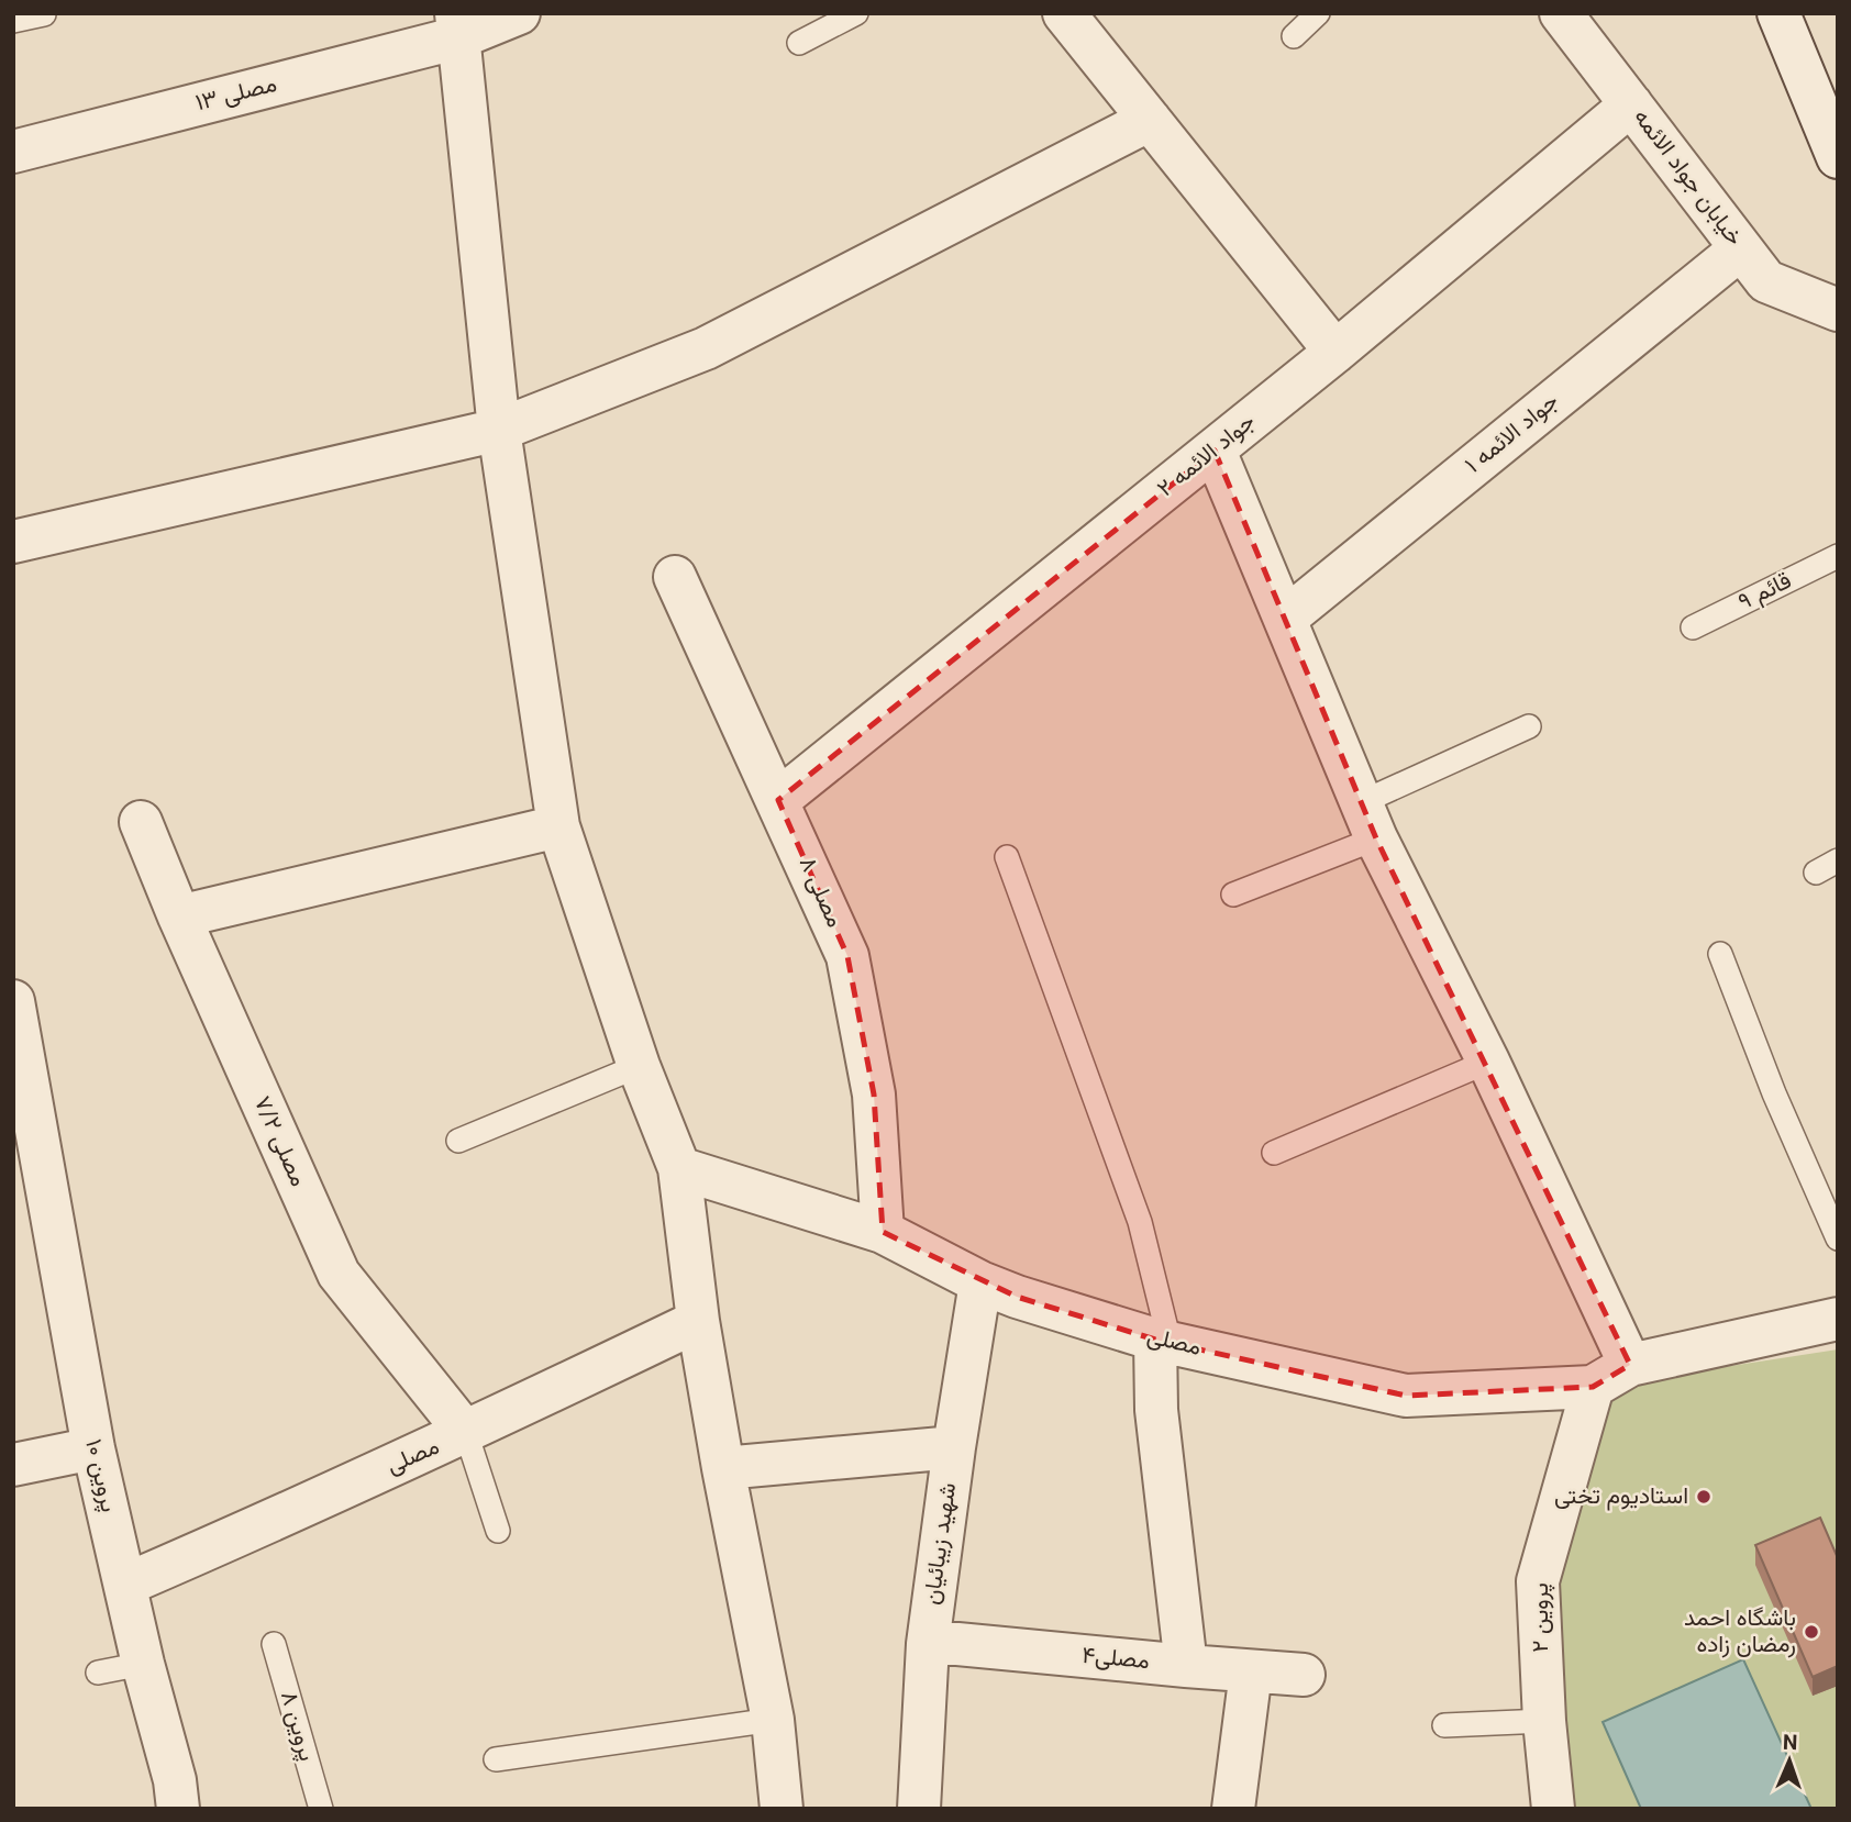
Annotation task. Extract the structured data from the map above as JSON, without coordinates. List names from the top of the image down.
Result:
{
  "streets": {
    "street": [
      "مصلی ۱۳",
      "خیابان جواد الائمه",
      "جواد الائمه ۱",
      "جواد الائمه ۲",
      "مصلی ۸",
      "مصلی ۷/۲",
      "مصلی",
      "پروین ۱۰",
      "شهید زیبائیان",
      "پروین ۲",
      "مصلی۴"
    ],
    "lane": ["قائم ۹", "پروین ۸"]
  },
  "crossings": [
    ["خیابان جواد الائمه", "جواد الائمه ۱"],
    ["خیابان جواد الائمه", "جواد الائمه ۲"],
    ["جواد الائمه ۲", "مصلی ۸"],
    ["مصلی ۸", "مصلی"],
    ["مصلی ۷/۲", "مصلی"],
    ["مصلی", "پروین ۱۰"],
    ["مصلی", "شهید زیبائیان"],
    ["مصلی", "پروین ۲"],
    ["شهید زیبائیان", "مصلی۴"]
  ],
  "places": ["استادیوم تختی", "باشگاه احمد رمضان زاده"],
  "north": "top"
}
